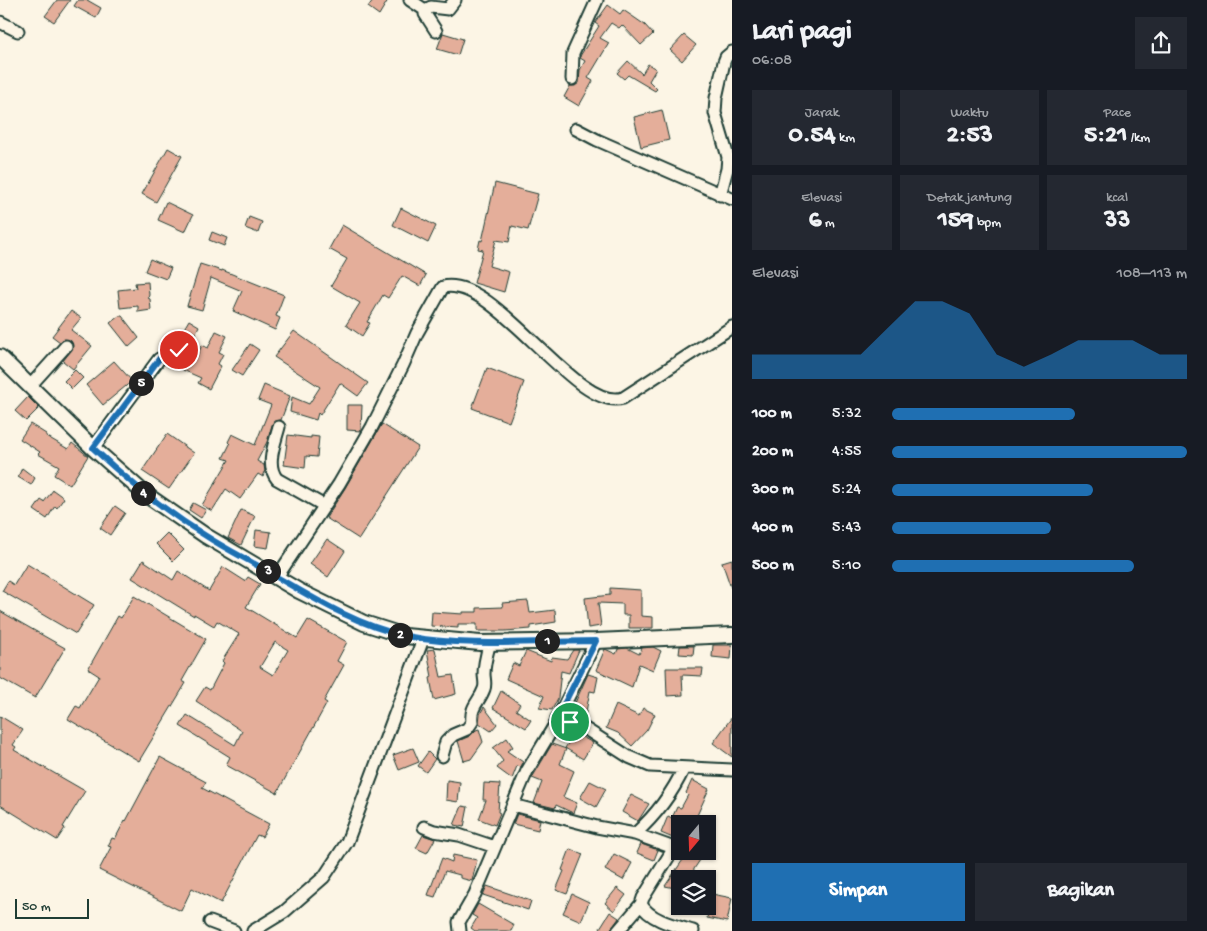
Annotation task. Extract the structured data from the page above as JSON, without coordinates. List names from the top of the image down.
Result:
{
  "scale_bar": "50 m",
  "north": "bottom",
  "page": {
    "heading": ["Lari pagi", "06:08"],
    "stats": [
      ["Jarak", "0.54 km"],
      ["Waktu", "2:53"],
      ["Pace", "5:21 /km"],
      ["Elevasi", "6 m"],
      ["Detak jantung", "159 bpm"],
      ["kcal", "33"]
    ],
    "chart": ["Elevasi", "108–113 m"],
    "pins": [
      "5",
      "4",
      "3",
      "2",
      "1"
    ],
    "list": [
      {
        "name": "100 m",
        "note": "5:32"
      },
      {
        "name": "200 m",
        "note": "4:55"
      },
      {
        "name": "300 m",
        "note": "5:24"
      },
      {
        "name": "400 m",
        "note": "5:43"
      },
      {
        "name": "500 m",
        "note": "5:10"
      }
    ],
    "buttons": ["Simpan", "Bagikan"],
    "scale": "50 m"
  }
}
